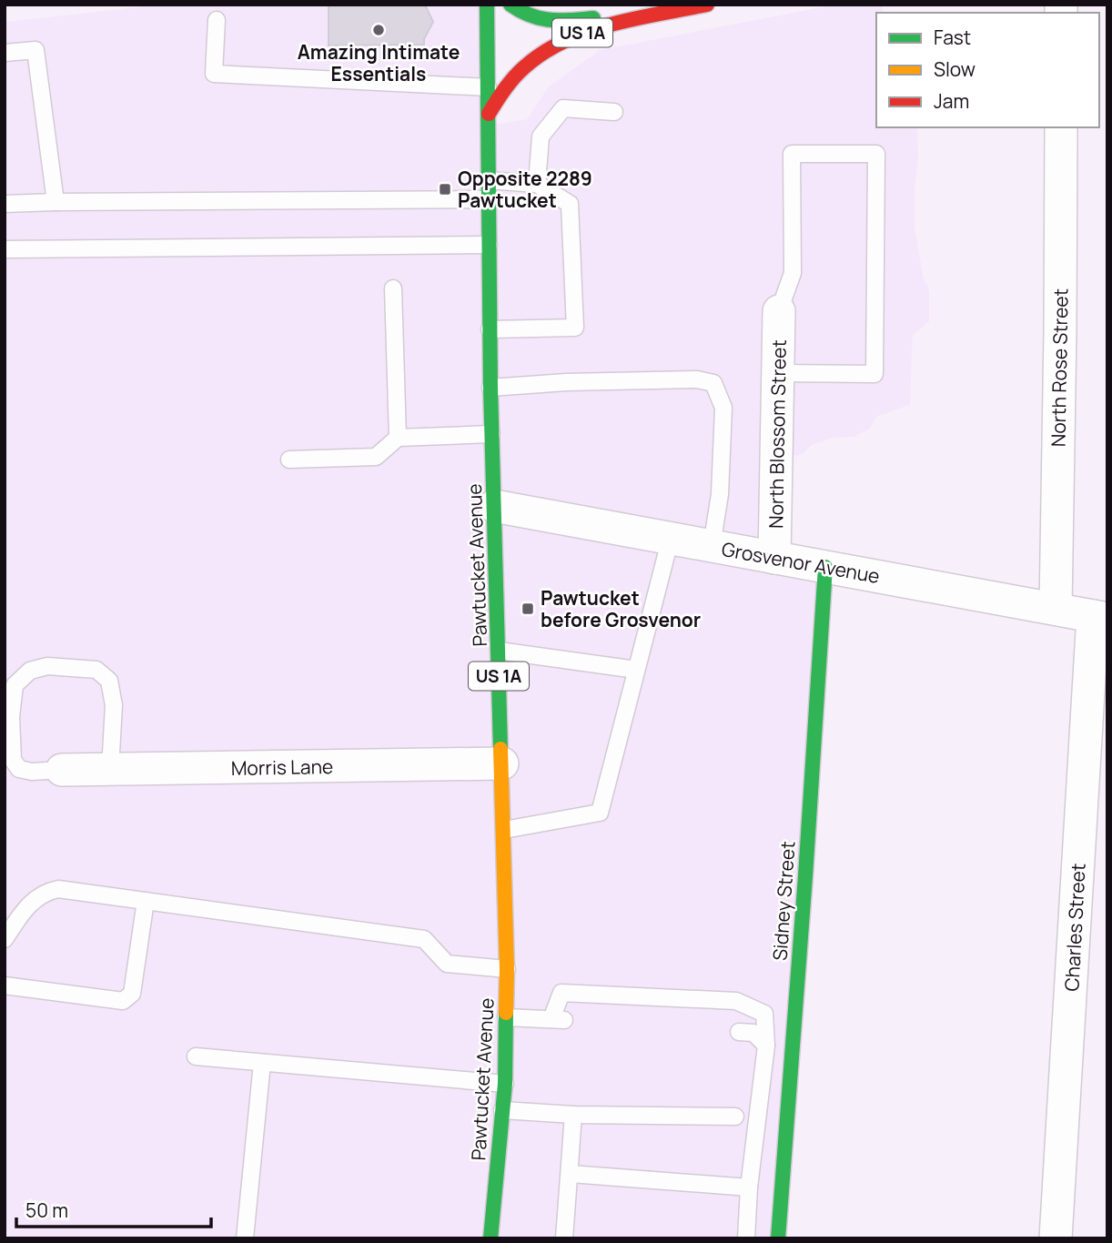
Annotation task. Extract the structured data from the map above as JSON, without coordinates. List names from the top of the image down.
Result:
{
  "streets": {
    "main road": ["US 1A", "Pawtucket Avenue", "Sidney Street"],
    "street": [
      "North Rose Street",
      "North Blossom Street",
      "Grosvenor Avenue",
      "Morris Lane",
      "Charles Street"
    ]
  },
  "crossings": [
    ["US 1A", "Pawtucket Avenue"],
    ["North Rose Street", "Grosvenor Avenue"],
    ["North Blossom Street", "Grosvenor Avenue"],
    ["Grosvenor Avenue", "Pawtucket Avenue"],
    ["Grosvenor Avenue", "Sidney Street"],
    ["Grosvenor Avenue", "Charles Street"],
    ["Pawtucket Avenue", "Morris Lane"]
  ],
  "places": {
    "other": ["Amazing Intimate Essentials"],
    "transit": ["Opposite 2289 Pawtucket", "Pawtucket before Grosvenor"]
  },
  "legend": ["Fast", "Slow", "Jam"],
  "scale_bar": "50 m"
}
